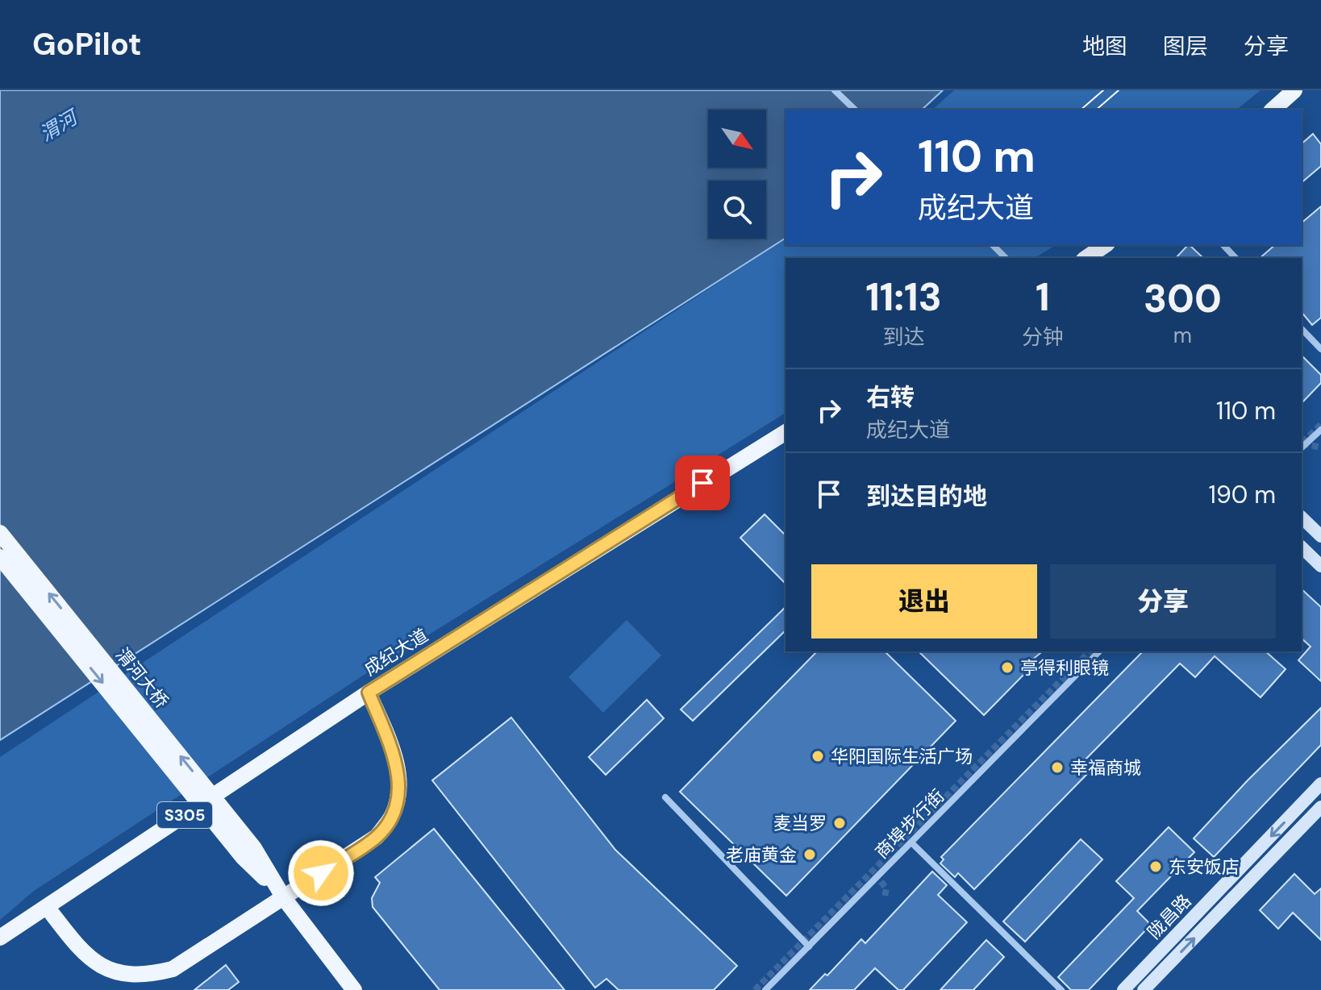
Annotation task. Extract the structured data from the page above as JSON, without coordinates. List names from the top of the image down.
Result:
{
  "streets": {
    "main road": [
      "成纪大道",
      "渭河大桥",
      "S305",
      "陇昌路"
    ],
    "street": ["商埠步行街"]
  },
  "water": ["渭河"],
  "places": [
    "亭得利眼镜",
    "华阳国际生活广场",
    "幸福商城",
    "麦当罗",
    "老庙黄金",
    "东安饭店"
  ],
  "north": "bottom right",
  "page": {
    "header": "GoPilot",
    "nav": ["地图", "图层", "分享"],
    "turn": ["110 m", "成纪大道"],
    "eta": [
      "11:13",
      "到达",
      "1",
      "分钟",
      "300",
      "m"
    ],
    "list": [
      {
        "name": "右转",
        "note": "成纪大道",
        "value": "110 m"
      },
      {
        "name": "到达目的地",
        "value": "190 m"
      }
    ],
    "buttons": ["退出", "分享"]
  }
}
